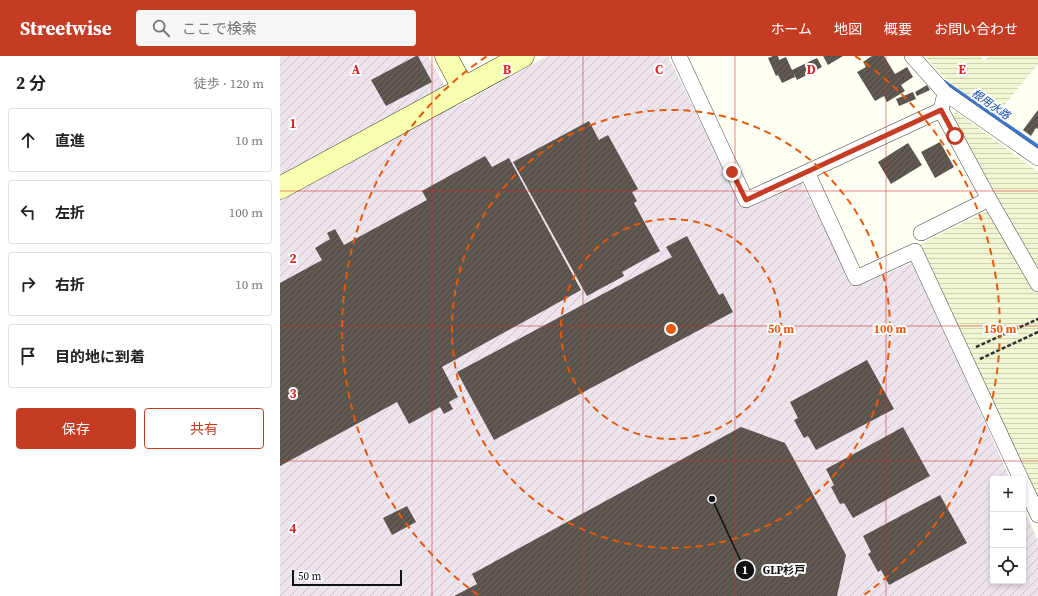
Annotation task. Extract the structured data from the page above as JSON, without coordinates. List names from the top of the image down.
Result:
{
  "water": ["根用水路"],
  "places": ["GLP杉戸"],
  "scale_bar": "50 m",
  "page": {
    "header": "Streetwise",
    "search": "ここで検索",
    "nav": [
      "ホーム",
      "地図",
      "概要",
      "お問い合わせ"
    ],
    "heading": ["2 分", "徒歩 · 120 m"],
    "list": [
      ["直進", "10 m"],
      ["左折", "100 m"],
      ["右折", "10 m"],
      "目的地に到着"
    ],
    "buttons": ["保存", "共有"],
    "map_buttons": ["+", "−"],
    "scale": "50 m"
  },
  "grid": {
    "columns": [
      "A",
      "B",
      "C",
      "D",
      "E"
    ],
    "rows": [
      "1",
      "2",
      "3",
      "4"
    ]
  },
  "rings": ["50 m", "100 m", "150 m"]
}
